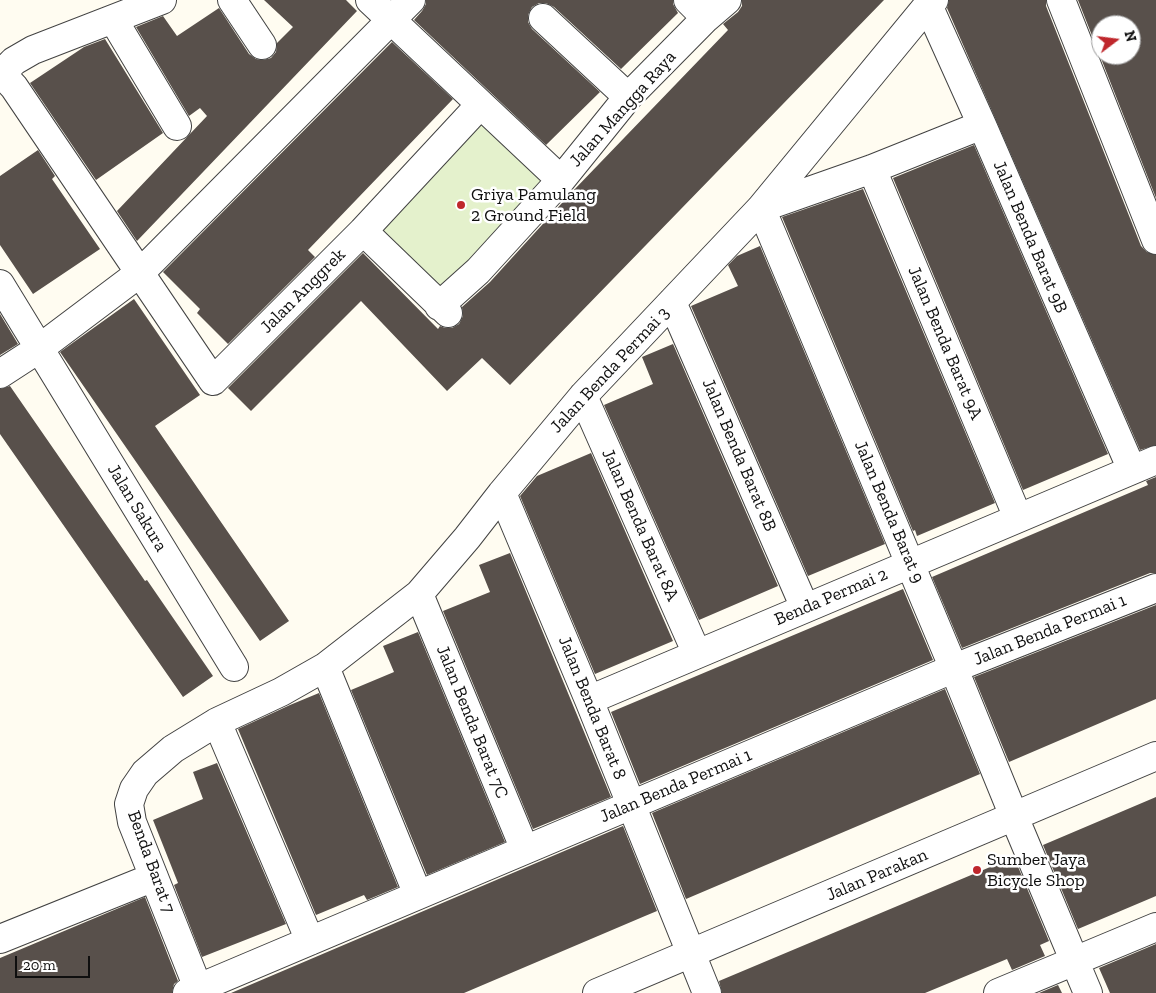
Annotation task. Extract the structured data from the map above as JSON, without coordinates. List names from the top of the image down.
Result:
{
  "streets": {
    "street": [
      "Jalan Mangga Raya",
      "Jalan Benda Barat 9B",
      "Jalan Anggrek",
      "Jalan Benda Barat 9A",
      "Jalan Benda Permai 3",
      "Jalan Benda Barat 8B",
      "Jalan Sakura",
      "Jalan Benda Barat 9",
      "Jalan Benda Barat 8A",
      "Benda Permai 2",
      "Jalan Benda Permai 1",
      "Jalan Benda Barat 8",
      "Jalan Benda Barat 7C",
      "Benda Barat 7",
      "Jalan Parakan"
    ]
  },
  "crossings": [
    ["Jalan Mangga Raya", "Jalan Anggrek"],
    ["Jalan Benda Barat 9B", "Jalan Benda Permai 3"],
    ["Jalan Benda Barat 9B", "Benda Permai 2"],
    ["Jalan Benda Barat 9A", "Benda Permai 2"],
    ["Jalan Benda Permai 3", "Jalan Benda Barat 8B"],
    ["Jalan Benda Permai 3", "Jalan Benda Barat 9"],
    ["Jalan Benda Permai 3", "Jalan Benda Barat 8A"],
    ["Jalan Benda Permai 3", "Jalan Benda Barat 8"],
    ["Jalan Benda Permai 3", "Jalan Benda Barat 7C"],
    ["Jalan Benda Permai 3", "Benda Barat 7"],
    ["Jalan Benda Barat 8B", "Benda Permai 2"],
    ["Jalan Benda Barat 9", "Benda Permai 2"],
    ["Jalan Benda Barat 9", "Jalan Benda Permai 1"],
    ["Jalan Benda Barat 9", "Jalan Parakan"],
    ["Jalan Benda Barat 8A", "Benda Permai 2"],
    ["Benda Permai 2", "Jalan Benda Barat 8"],
    ["Jalan Benda Permai 1", "Jalan Benda Barat 8"],
    ["Jalan Benda Permai 1", "Jalan Benda Barat 7C"],
    ["Jalan Benda Permai 1", "Benda Barat 7"],
    ["Jalan Benda Barat 8", "Jalan Parakan"]
  ],
  "places": ["Griya Pamulang 2 Ground Field", "Sumber Jaya Bicycle Shop"],
  "scale_bar": "20 m",
  "north": "right"
}
